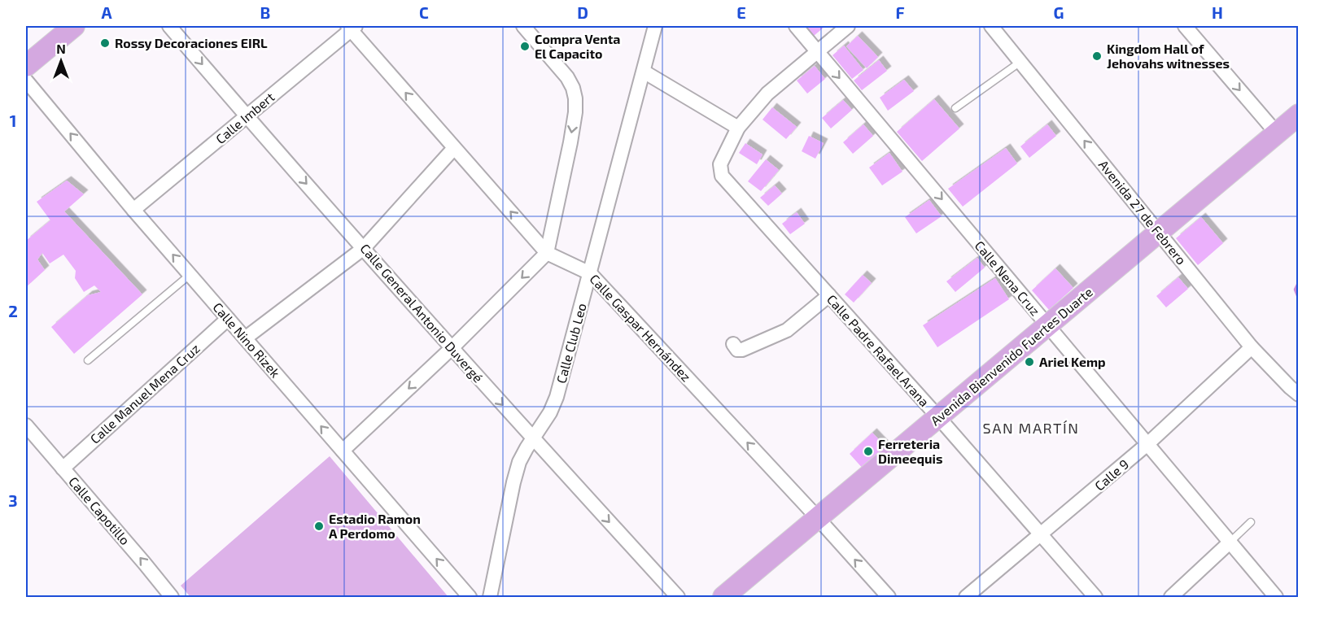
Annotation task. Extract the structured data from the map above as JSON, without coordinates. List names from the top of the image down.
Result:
{
  "streets": {
    "main road": ["Avenida Bienvenido Fuertes Duarte"],
    "street": [
      "Calle Imbert",
      "Avenida 27 de Febrero",
      "Calle Nena Cruz",
      "Calle General Antonio Duvergé",
      "Calle Gaspar Hernández",
      "Calle Nino Rizek",
      "Calle Club Leo",
      "Calle Padre Rafael Arana",
      "Calle Manuel Mena Cruz",
      "Calle 9",
      "Calle Capotillo"
    ]
  },
  "crossings": [
    ["Calle Imbert", "Calle General Antonio Duvergé"],
    ["Calle Imbert", "Calle Gaspar Hernández"],
    ["Calle Imbert", "Calle Nino Rizek"],
    ["Avenida 27 de Febrero", "Avenida Bienvenido Fuertes Duarte"],
    ["Avenida 27 de Febrero", "Calle 9"],
    ["Calle Nena Cruz", "Avenida Bienvenido Fuertes Duarte"],
    ["Calle Nena Cruz", "Calle 9"],
    ["Calle General Antonio Duvergé", "Calle Club Leo"],
    ["Calle Gaspar Hernández", "Calle Club Leo"],
    ["Calle Gaspar Hernández", "Avenida Bienvenido Fuertes Duarte"],
    ["Calle Nino Rizek", "Calle Manuel Mena Cruz"],
    ["Calle Padre Rafael Arana", "Avenida Bienvenido Fuertes Duarte"],
    ["Calle Padre Rafael Arana", "Calle 9"],
    ["Calle Manuel Mena Cruz", "Calle Capotillo"]
  ],
  "one_way": [
    "Avenida 27 de Febrero",
    "Calle Nena Cruz",
    "Calle General Antonio Duvergé",
    "Calle Gaspar Hernández",
    "Calle Nino Rizek",
    "Calle Capotillo"
  ],
  "districts": ["SAN MARTÍN"],
  "places": [
    "Rossy Decoraciones EIRL",
    "Compra Venta El Capacito",
    "Kingdom Hall of Jehovahs witnesses",
    "Ariel Kemp",
    "Ferreteria Dimeequis",
    "Estadio Ramon A Perdomo"
  ],
  "north": "top",
  "grid": {
    "columns": [
      "A",
      "B",
      "C",
      "D",
      "E",
      "F",
      "G",
      "H"
    ],
    "rows": ["1", "2", "3"]
  }
}
